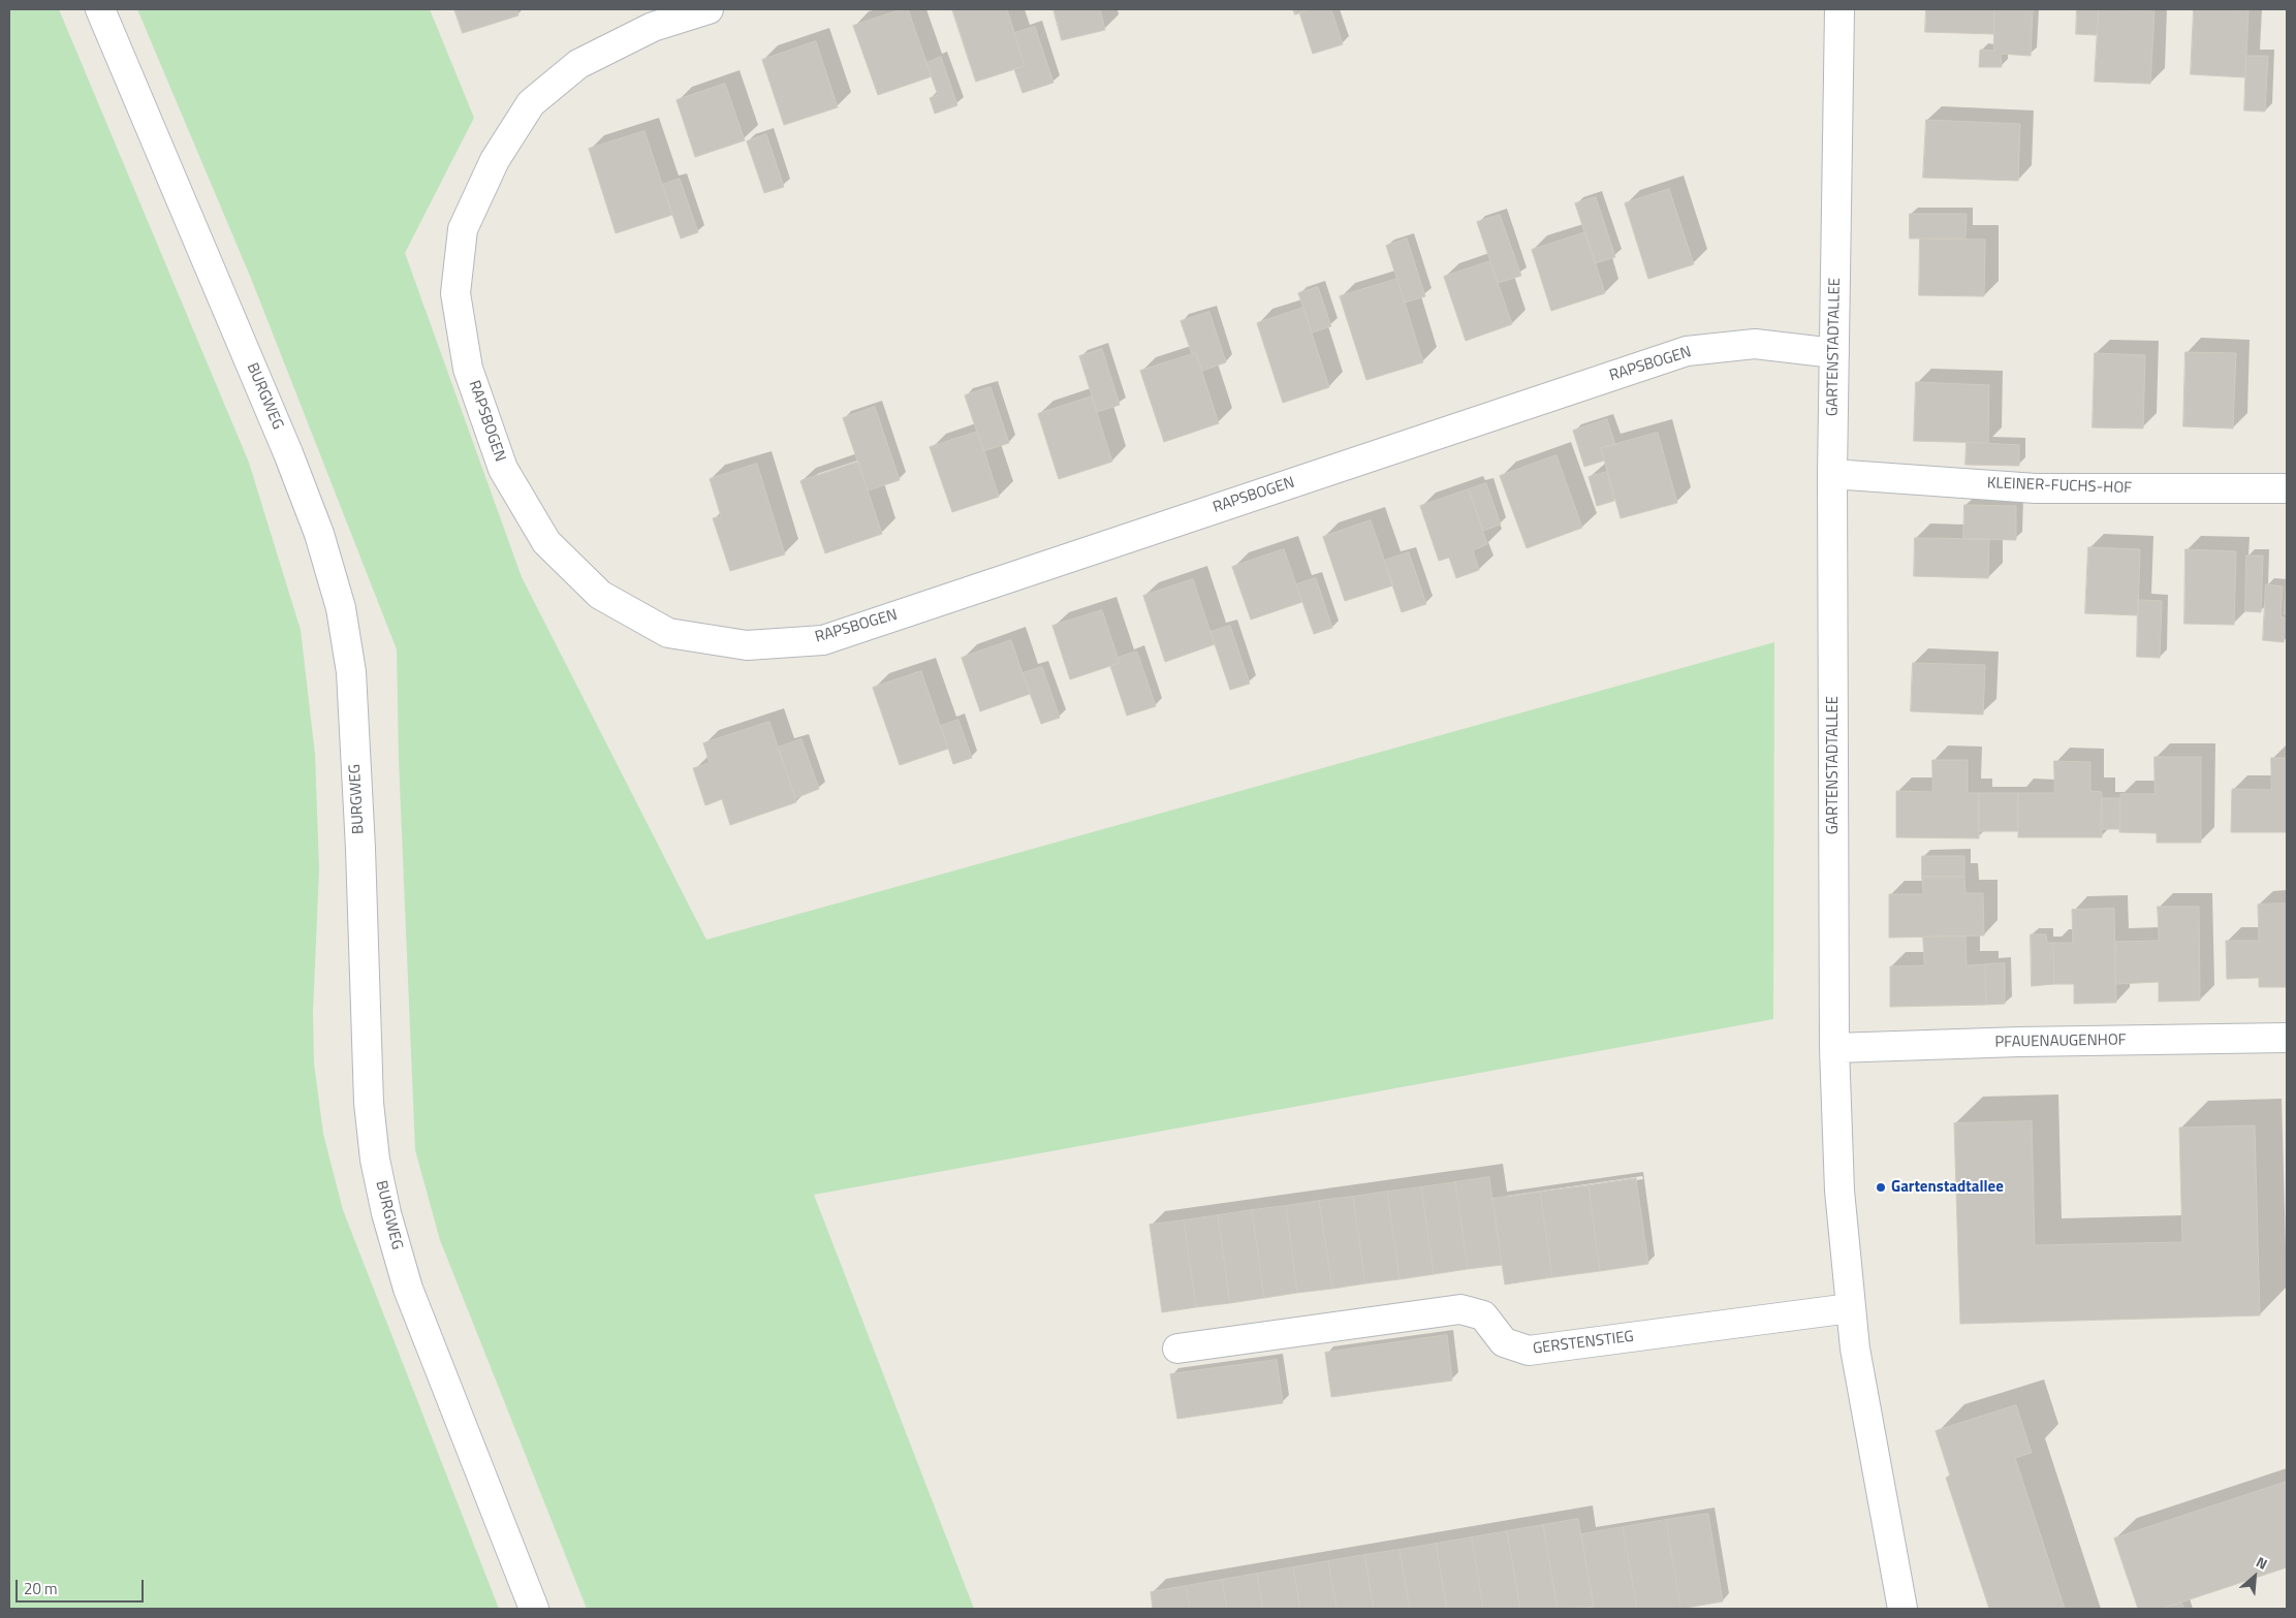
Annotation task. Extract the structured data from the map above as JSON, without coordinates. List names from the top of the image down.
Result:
{
  "streets": {
    "street": [
      "GARTENSTADTALLEE",
      "RAPSBOGEN",
      "BURGWEG",
      "KLEINER-FUCHS-HOF",
      "PFAUENAUGENHOF",
      "GERSTENSTIEG"
    ]
  },
  "crossings": [
    ["GARTENSTADTALLEE", "RAPSBOGEN"],
    ["GARTENSTADTALLEE", "KLEINER-FUCHS-HOF"],
    ["GARTENSTADTALLEE", "PFAUENAUGENHOF"],
    ["GARTENSTADTALLEE", "GERSTENSTIEG"]
  ],
  "places": ["Gartenstadtallee"],
  "scale_bar": "20 m",
  "north": "top right"
}
